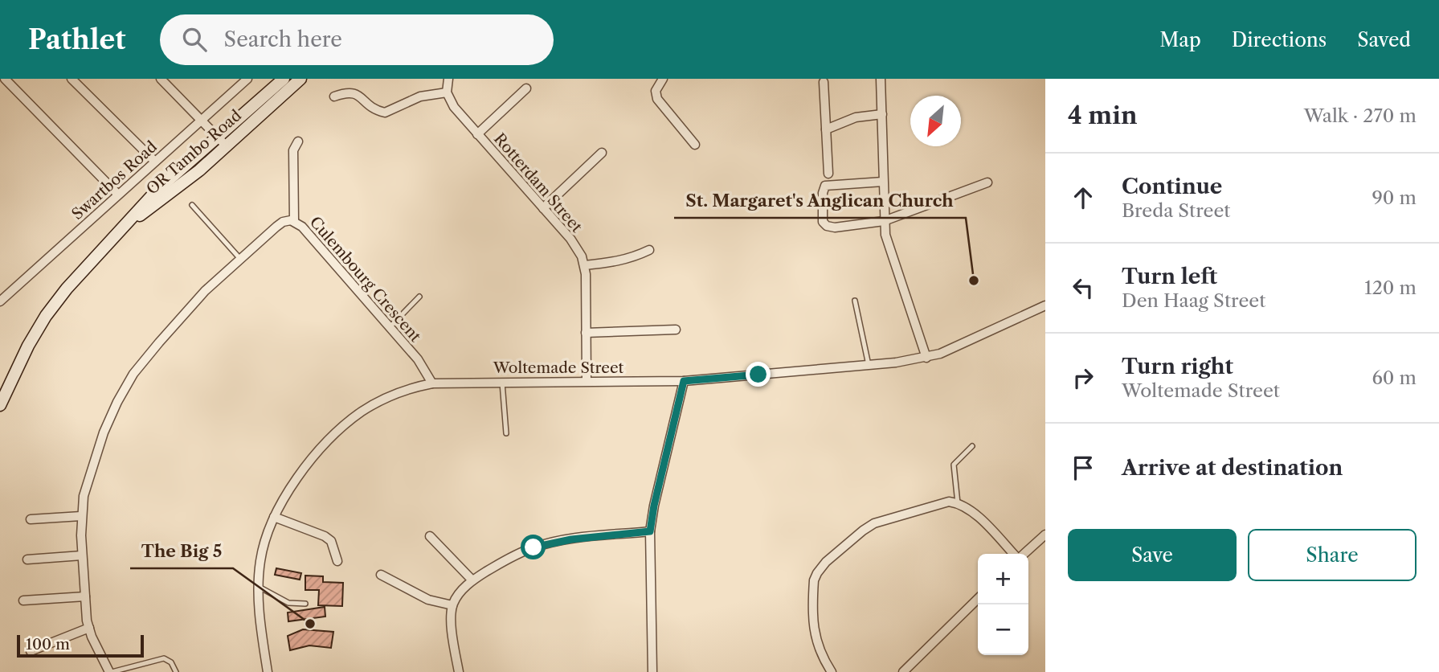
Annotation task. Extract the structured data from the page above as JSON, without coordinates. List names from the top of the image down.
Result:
{
  "streets": {
    "main road": ["OR Tambo Road"],
    "street": [
      "Swartbos Road",
      "Rotterdam Street",
      "Culembourg Crescent",
      "Woltemade Street"
    ]
  },
  "crossings": [
    ["Rotterdam Street", "Woltemade Street"],
    ["Culembourg Crescent", "Woltemade Street"]
  ],
  "places": ["St. Margaret's Anglican Church", "The Big 5"],
  "scale_bar": "100 m",
  "north": "bottom left",
  "page": {
    "header": "Pathlet",
    "search": "Search here",
    "nav": ["Map", "Directions", "Saved"],
    "heading": ["4 min", "Walk · 270 m"],
    "list": [
      ["Continue", "Breda Street", "90 m"],
      ["Turn left", "Den Haag Street", "120 m"],
      ["Turn right", "Woltemade Street", "60 m"],
      "Arrive at destination"
    ],
    "buttons": ["Save", "Share"],
    "map_buttons": ["+", "−"],
    "scale": "100 m"
  }
}
